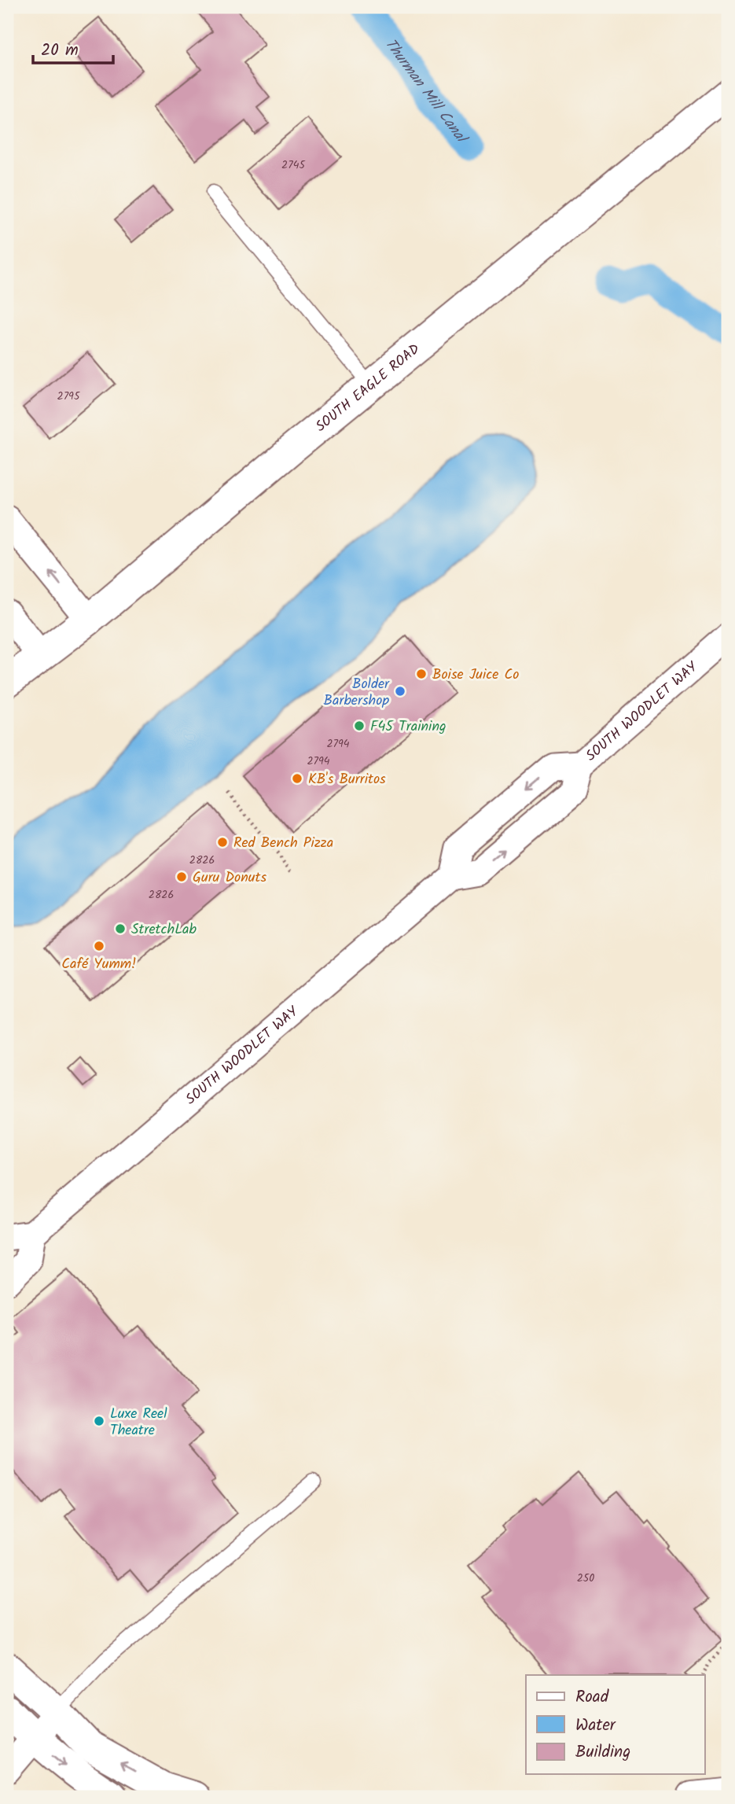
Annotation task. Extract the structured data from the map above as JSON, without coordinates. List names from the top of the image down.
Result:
{
  "streets": {
    "main road": ["SOUTH EAGLE ROAD"],
    "street": ["SOUTH WOODLET WAY"]
  },
  "water": ["Thurman Mill Canal"],
  "places": [
    "Boise Juice Co",
    "Bolder Barbershop",
    "F45 Training",
    "KB's Burritos",
    "Red Bench Pizza",
    "Guru Donuts",
    "StretchLab",
    "Café Yumm!",
    "Luxe Reel Theatre"
  ],
  "house_numbers": [
    "2745",
    "2795",
    "2794",
    "2794",
    "2826",
    "2826",
    "250"
  ],
  "legend": ["Road", "Water", "Building"],
  "scale_bar": "20 m"
}
